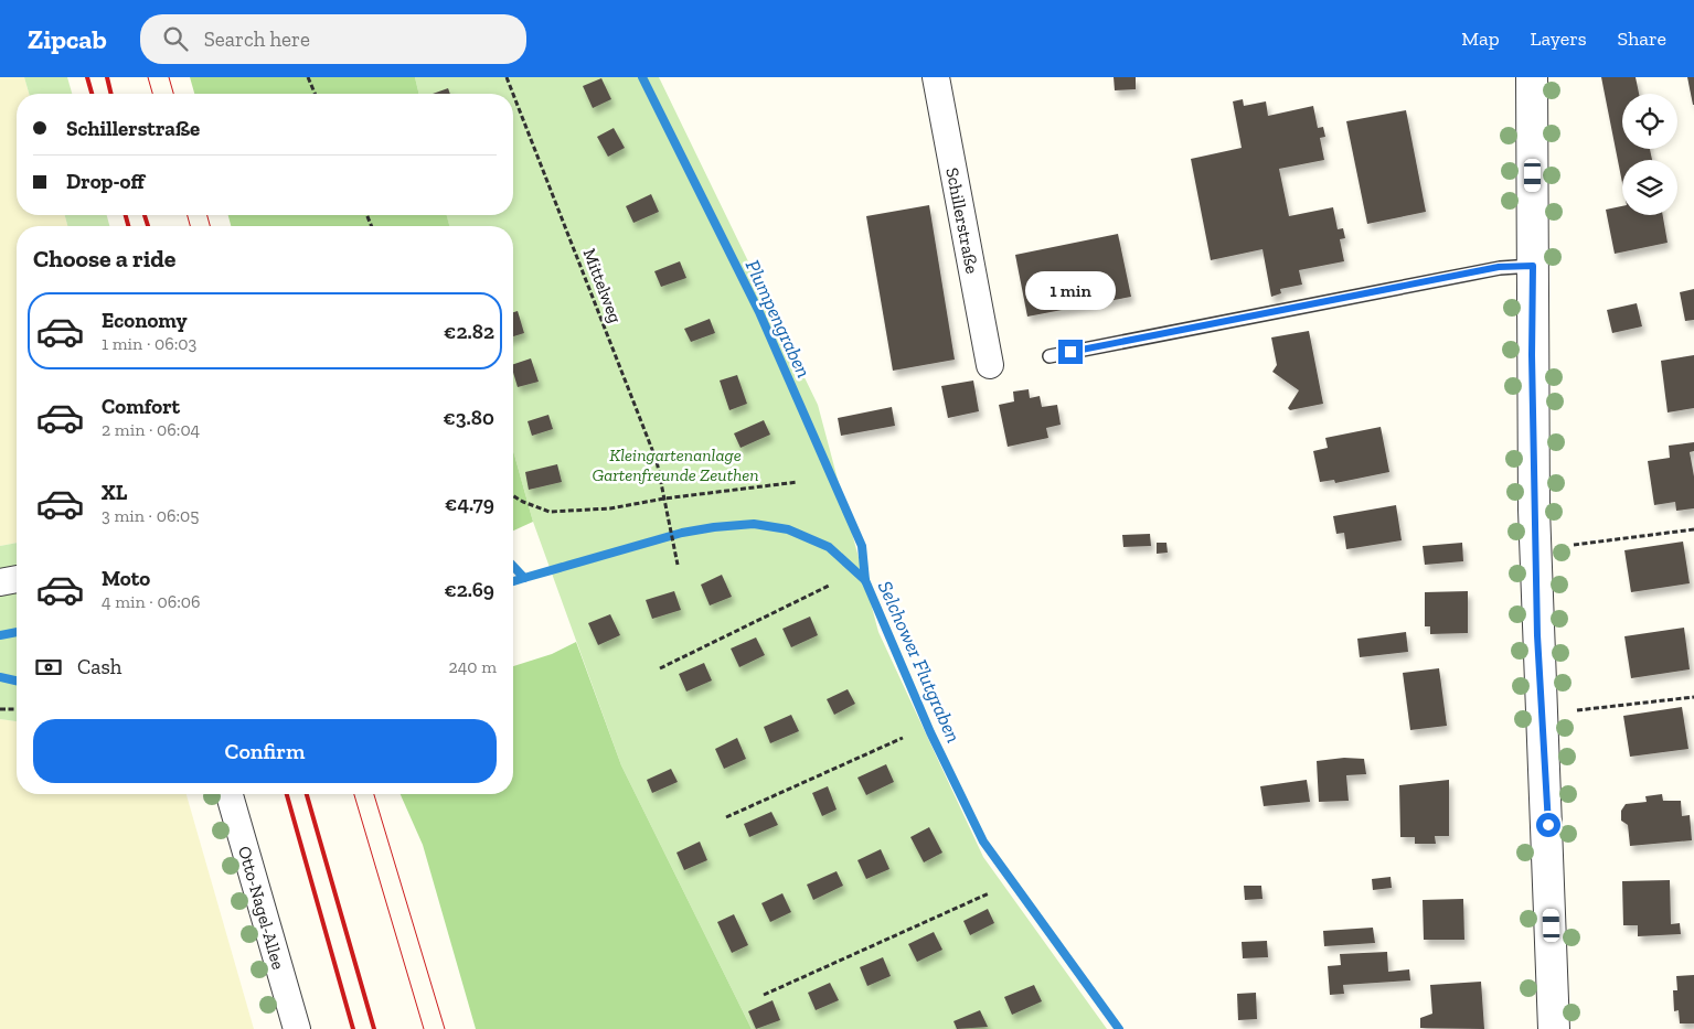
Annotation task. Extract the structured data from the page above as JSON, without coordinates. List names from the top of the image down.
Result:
{
  "streets": {
    "street": ["Schillerstraße", "Otto-Nagel-Allee"],
    "path": ["Mittelweg"]
  },
  "water": ["Plumpengraben", "Selchower Flutgraben"],
  "parks": ["Kleingartenanlage Gartenfreunde Zeuthen"],
  "page": {
    "header": "Zipcab",
    "search": "Search here",
    "nav": ["Map", "Layers", "Share"],
    "banner": ["Schillerstraße", "Drop-off"],
    "heading": "Choose a ride",
    "bubble": "1 min",
    "list": [
      {
        "name": "Economy",
        "note": "1 min · 06:03",
        "value": "€2.82"
      },
      {
        "name": "Comfort",
        "note": "2 min · 06:04",
        "value": "€3.80"
      },
      {
        "name": "XL",
        "note": "3 min · 06:05",
        "value": "€4.79"
      },
      {
        "name": "Moto",
        "note": "4 min · 06:06",
        "value": "€2.69"
      }
    ],
    "pay": ["Cash", "240 m"],
    "buttons": "Confirm"
  }
}
